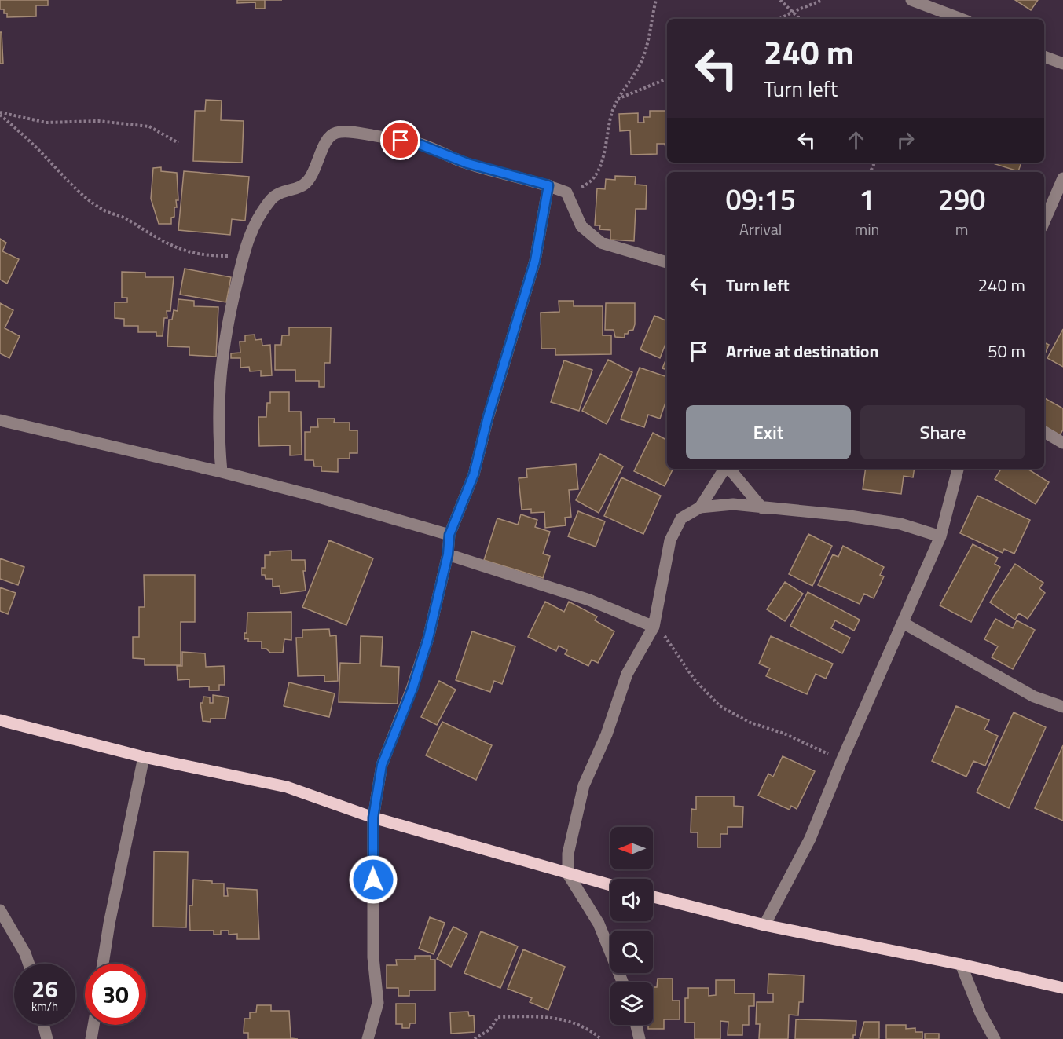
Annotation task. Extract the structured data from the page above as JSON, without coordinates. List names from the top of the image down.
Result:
{
  "north": "left",
  "page": {
    "turn": ["240 m", "Turn left"],
    "eta": [
      "09:15",
      "Arrival",
      "1",
      "min",
      "290",
      "m"
    ],
    "list": [
      {
        "name": "Turn left",
        "value": "240 m"
      },
      {
        "name": "Arrive at destination",
        "value": "50 m"
      }
    ],
    "buttons": ["Exit", "Share"],
    "speed": "26 km/h",
    "limit": "30"
  }
}
